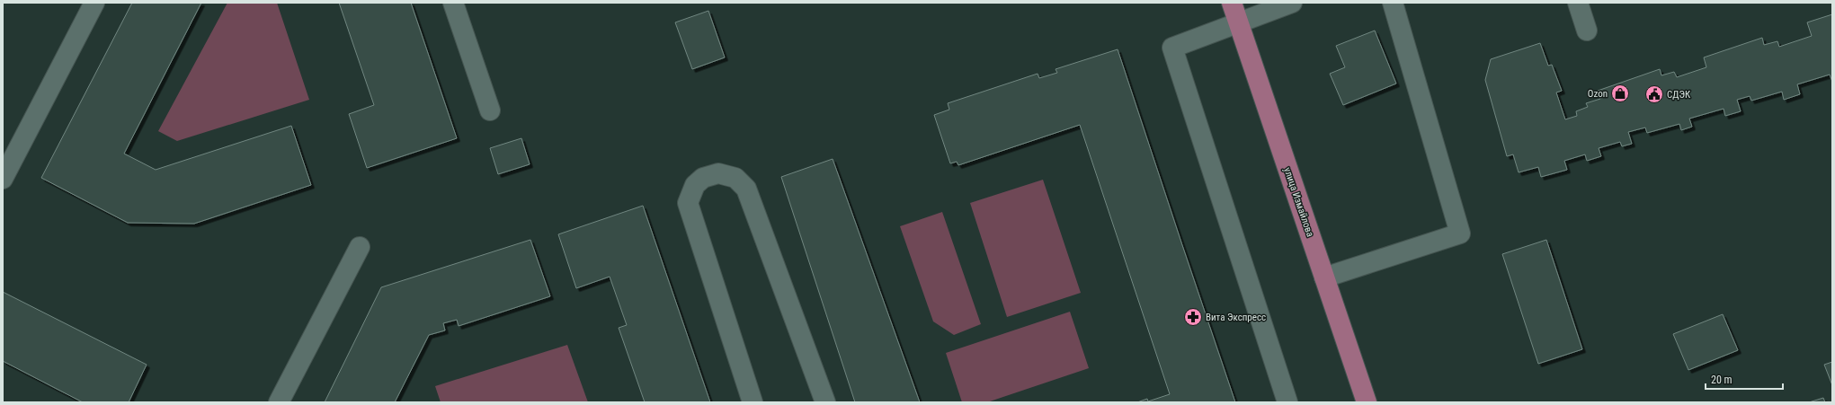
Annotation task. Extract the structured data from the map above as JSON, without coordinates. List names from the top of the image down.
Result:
{
  "streets": {
    "main road": ["улица Измайлова"]
  },
  "places": {
    "shop": ["Ozon"],
    "public building": ["СДЭК"],
    "pharmacy": ["Вита Экспресс"]
  },
  "scale_bar": "20 m"
}
